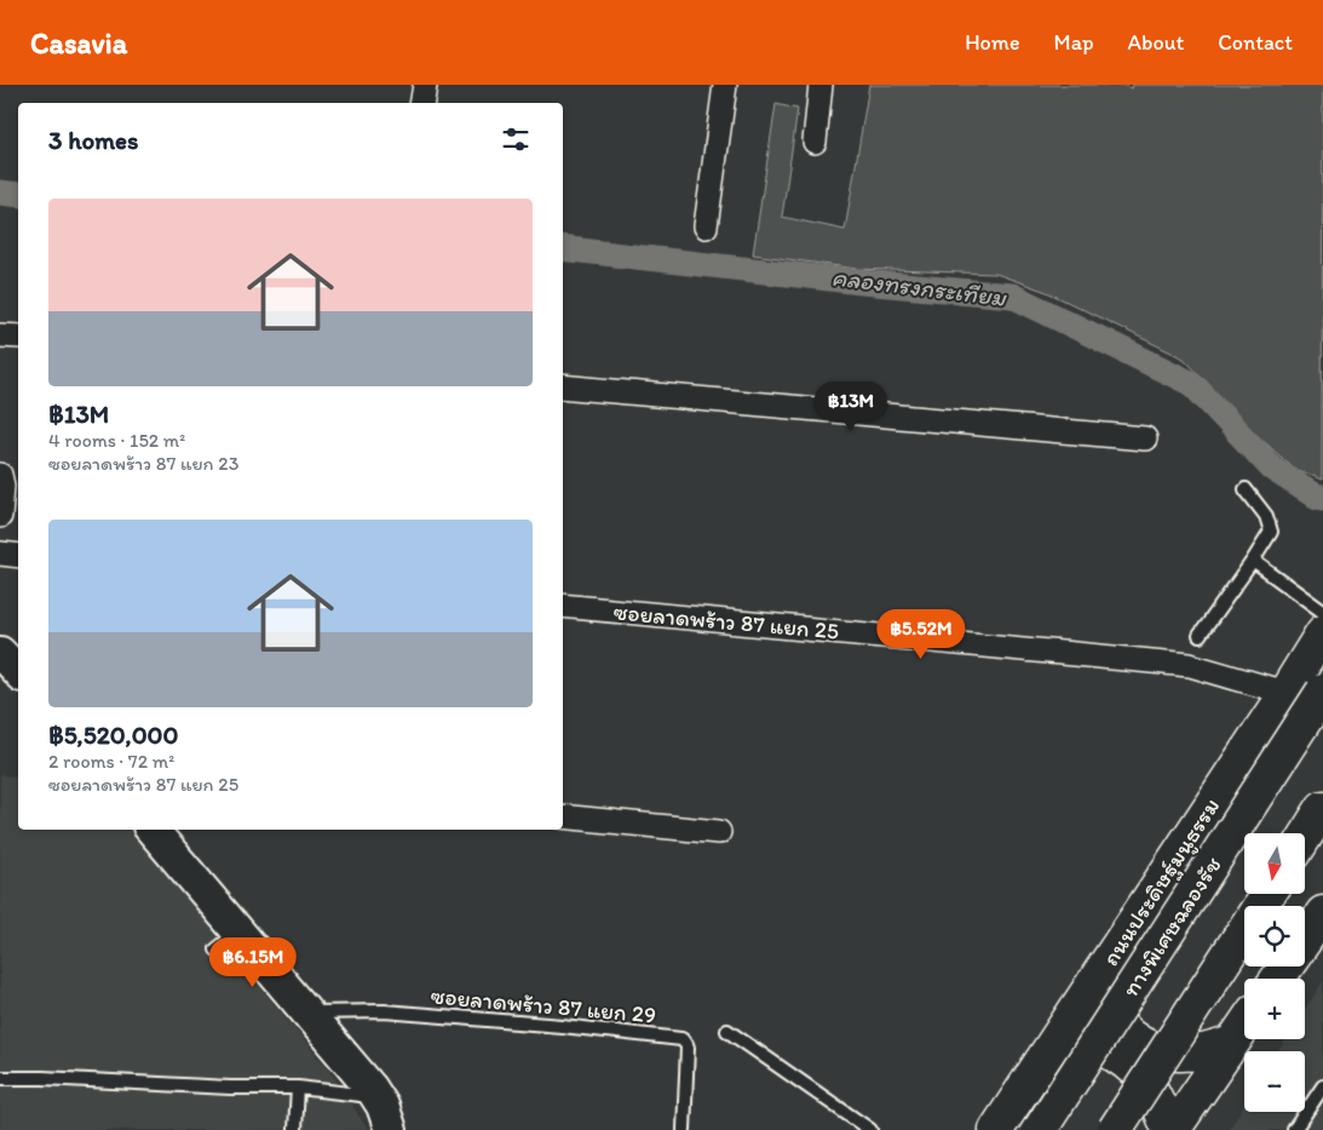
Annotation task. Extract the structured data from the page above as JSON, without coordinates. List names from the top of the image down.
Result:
{
  "streets": {
    "main road": ["ถนนประดิษฐ์มนูธรรม", "ทางพิเศษฉลองรัช"],
    "street": ["ซอยลาดพร้าว 87 แยก 25"],
    "lane": ["ซอยลาดพร้าว 87 แยก 29"]
  },
  "crossings": [
    ["ซอยลาดพร้าว 87 แยก 25", "ถนนประดิษฐ์มนูธรรม"]
  ],
  "water": ["คลองทรงกระเทียม"],
  "north": "bottom",
  "page": {
    "header": "Casavia",
    "nav": [
      "Home",
      "Map",
      "About",
      "Contact"
    ],
    "heading": "3 homes",
    "list": [
      {
        "name": "฿13M",
        "note": "4 rooms · 152 m² · ซอยลาดพร้าว 87 แยก 23"
      },
      {
        "name": "฿5,520,000",
        "note": "2 rooms · 72 m² · ซอยลาดพร้าว 87 แยก 25"
      }
    ],
    "price": ["฿13M", "฿5.52M", "฿6.15M"],
    "map_buttons": ["+", "−"]
  }
}
